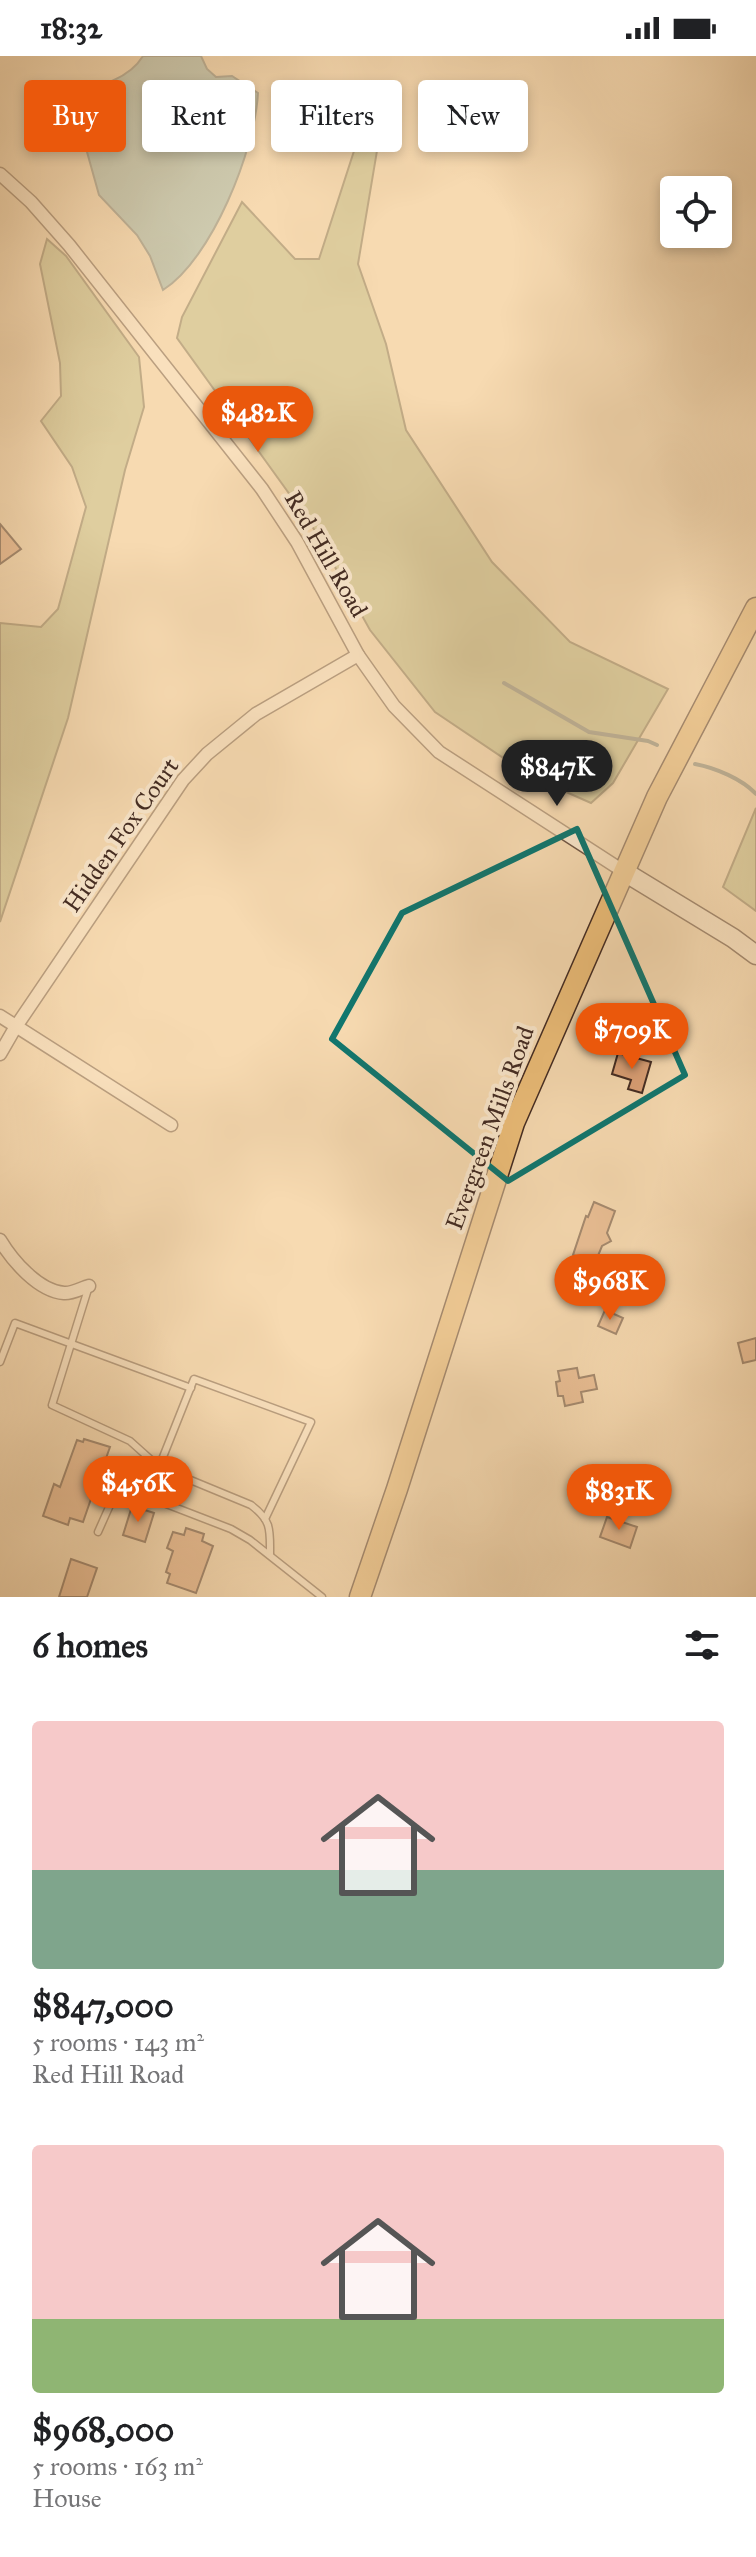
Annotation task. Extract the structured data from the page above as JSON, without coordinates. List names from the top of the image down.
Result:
{
  "streets": {
    "main road": ["Evergreen Mills Road"],
    "street": ["Red Hill Road", "Hidden Fox Court"]
  },
  "crossings": [
    ["Red Hill Road", "Hidden Fox Court"],
    ["Red Hill Road", "Evergreen Mills Road"]
  ],
  "page": {
    "status": "18:32",
    "chip": [
      "Buy",
      "Rent",
      "Filters",
      "New"
    ],
    "price": [
      "$482K",
      "$847K",
      "$709K",
      "$968K",
      "$456K",
      "$831K"
    ],
    "heading": "6 homes",
    "list": [
      {
        "name": "$847,000",
        "note": "5 rooms · 143 m² · Red Hill Road"
      },
      {
        "name": "$968,000",
        "note": "5 rooms · 163 m² · House"
      }
    ]
  }
}
